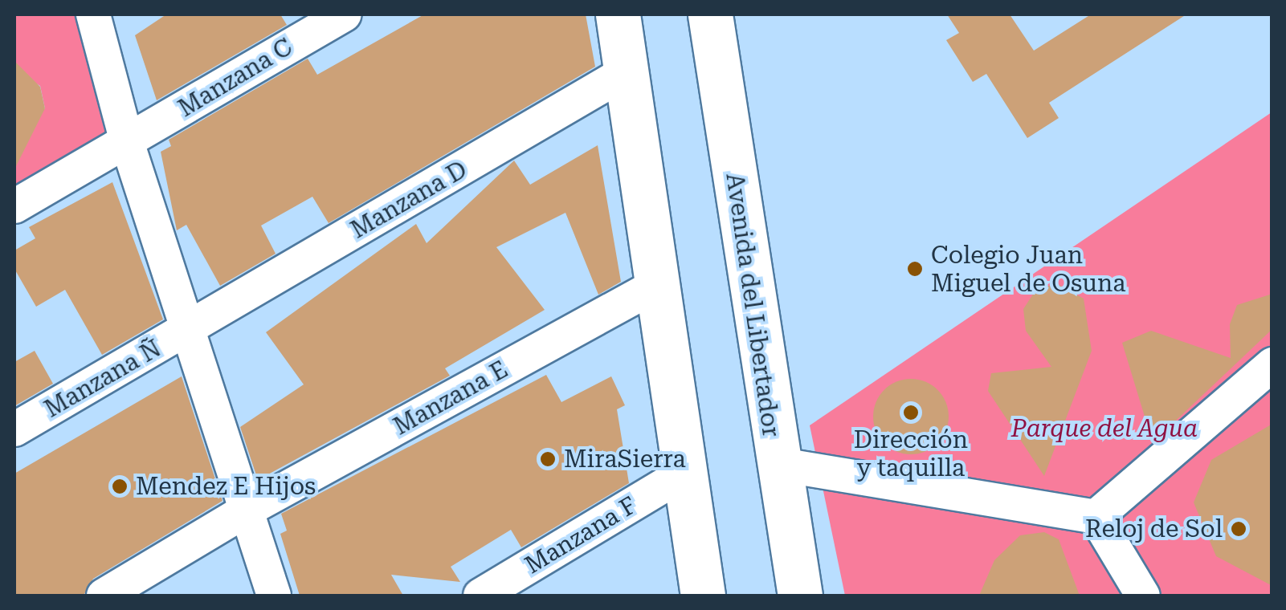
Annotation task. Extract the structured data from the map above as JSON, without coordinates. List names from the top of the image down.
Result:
{
  "streets": {
    "main road": ["Avenida del Libertador"],
    "street": [
      "Manzana C",
      "Manzana D",
      "Manzana Ñ",
      "Manzana E",
      "Manzana F"
    ]
  },
  "crossings": [
    ["Manzana D", "Manzana Ñ"]
  ],
  "parks": ["Parque del Agua"],
  "places": [
    "Colegio Juan Miguel de Osuna",
    "Dirección y taquilla",
    "MiraSierra",
    "Mendez E Hijos",
    "Reloj de Sol"
  ]
}
